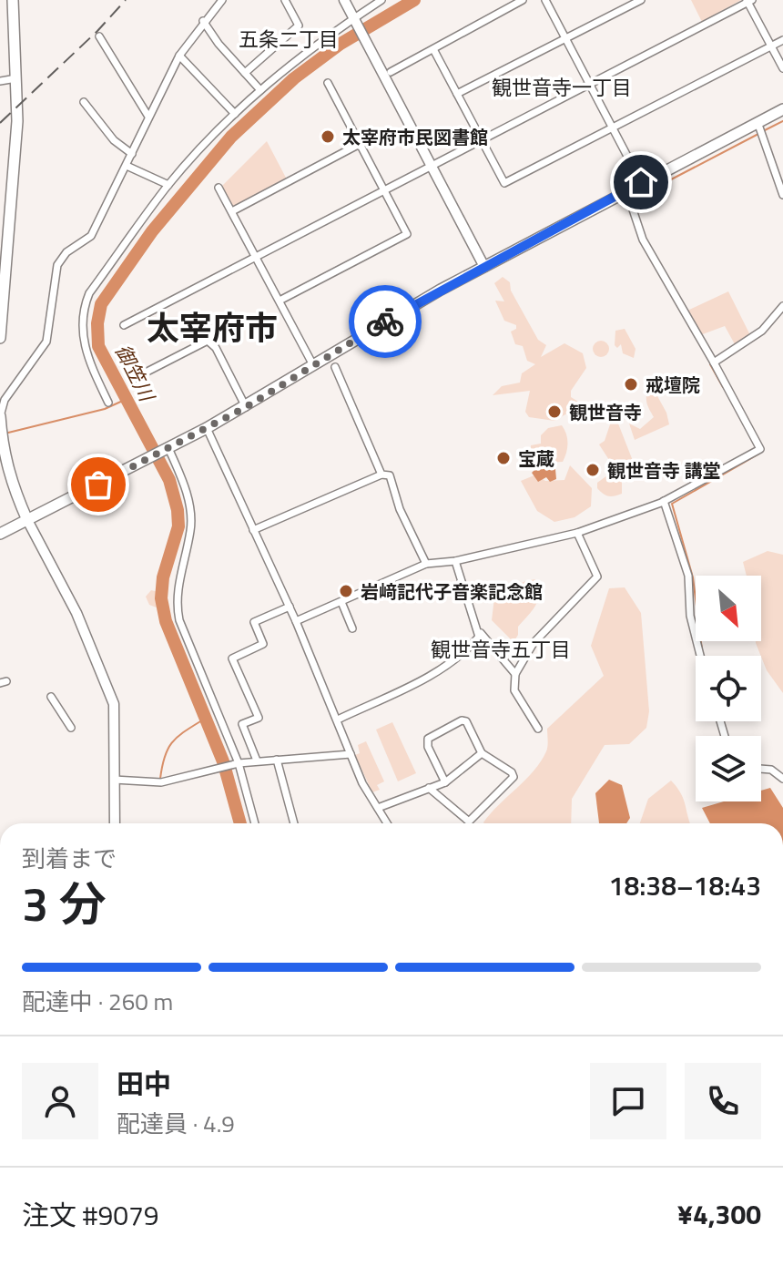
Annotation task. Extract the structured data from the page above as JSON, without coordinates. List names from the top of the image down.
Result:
{
  "districts": [
    "五条二丁目",
    "観世音寺一丁目",
    "太宰府市",
    "観世音寺五丁目"
  ],
  "water": ["御笠川"],
  "places": [
    "太宰府市民図書館",
    "戒壇院",
    "観世音寺",
    "宝蔵",
    "観世音寺 講堂",
    "岩﨑記代子音楽記念館"
  ],
  "north": "bottom right",
  "page": {
    "heading": ["3 分", "到着まで", "18:38–18:43"],
    "panel": [
      "田中",
      "配達員 · 4.9",
      "注文 #9079",
      "¥4,300"
    ],
    "bar": "配達中 · 260 m"
  }
}
